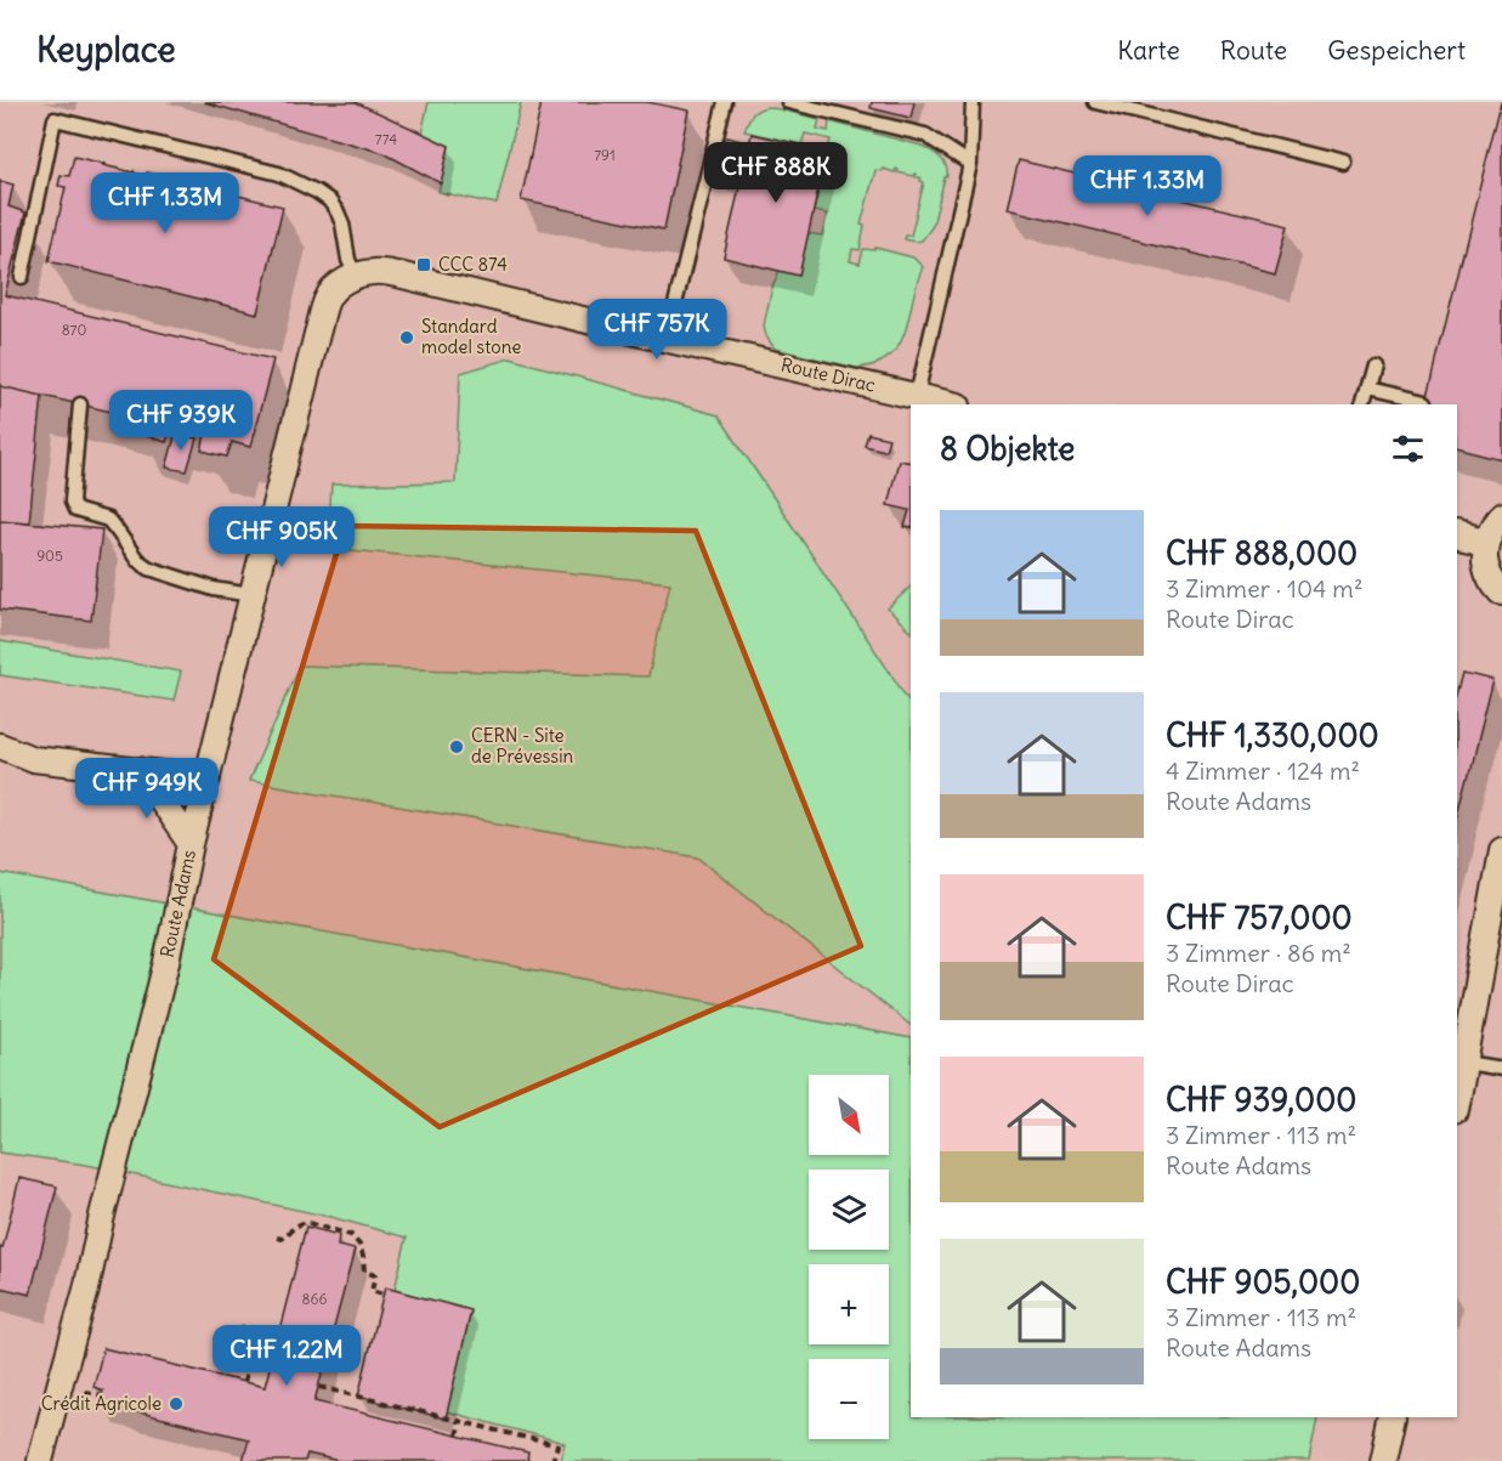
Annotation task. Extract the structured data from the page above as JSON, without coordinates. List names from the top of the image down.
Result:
{
  "streets": {
    "street": ["Route Dirac", "Route Adams"]
  },
  "crossings": [
    ["Route Dirac", "Route Adams"]
  ],
  "places": {
    "transit": ["CCC 874"],
    "other": ["Standard model stone", "CERN - Site de Prévessin", "Crédit Agricole"]
  },
  "house_numbers": [
    "774",
    "791",
    "870",
    "905",
    "866"
  ],
  "north": "bottom right",
  "page": {
    "header": "Keyplace",
    "nav": ["Karte", "Route", "Gespeichert"],
    "price": [
      "CHF 888K",
      "CHF 1.33M",
      "CHF 1.33M",
      "CHF 757K",
      "CHF 939K",
      "CHF 905K",
      "CHF 949K",
      "CHF 1.22M"
    ],
    "heading": "8 Objekte",
    "list": [
      {
        "name": "CHF 888,000",
        "note": "3 Zimmer · 104 m² · Route Dirac"
      },
      {
        "name": "CHF 1,330,000",
        "note": "4 Zimmer · 124 m² · Route Adams"
      },
      {
        "name": "CHF 757,000",
        "note": "3 Zimmer · 86 m² · Route Dirac"
      },
      {
        "name": "CHF 939,000",
        "note": "3 Zimmer · 113 m² · Route Adams"
      },
      {
        "name": "CHF 905,000",
        "note": "3 Zimmer · 113 m² · Route Adams"
      }
    ],
    "map_buttons": ["+", "−"]
  }
}
